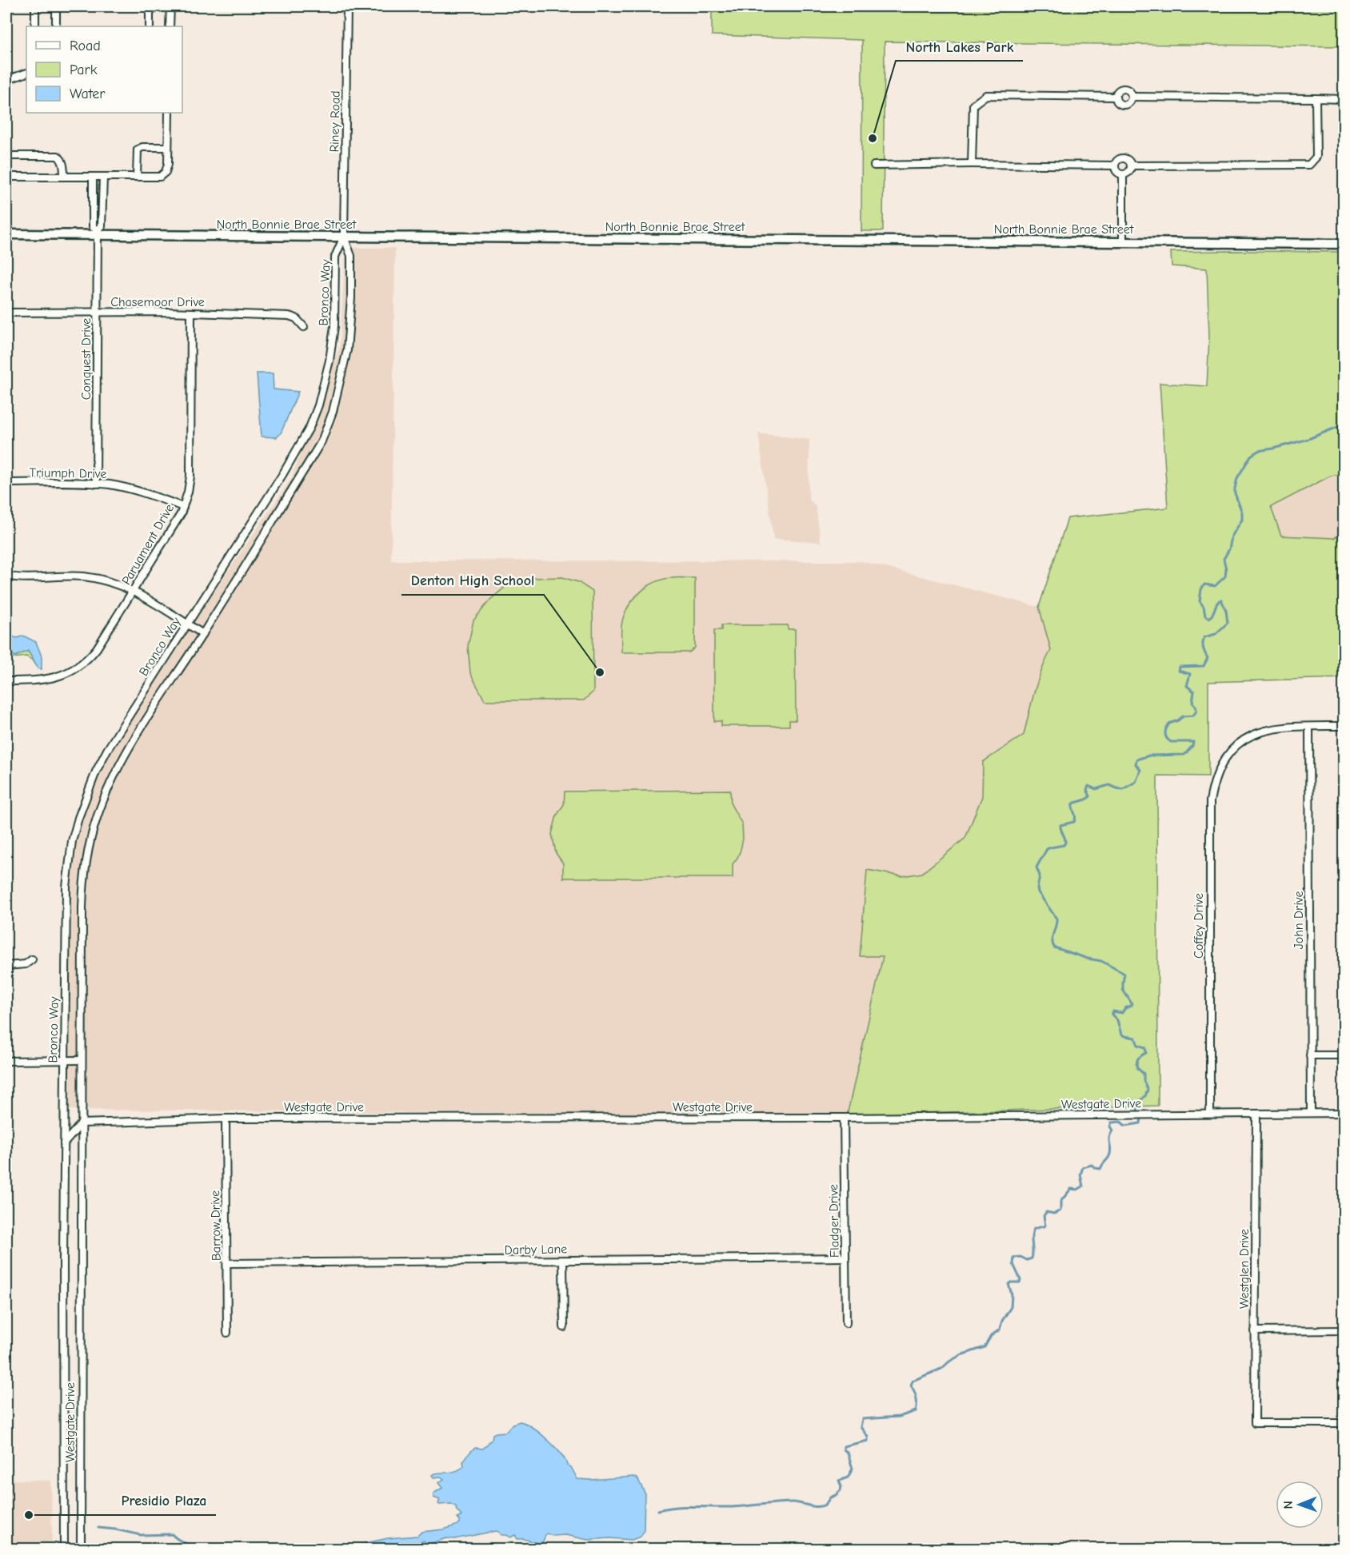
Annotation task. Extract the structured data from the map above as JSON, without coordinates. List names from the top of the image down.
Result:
{
  "streets": {
    "main road": ["North Bonnie Brae Street"],
    "street": [
      "Riney Road",
      "Bronco Way",
      "Chasemoor Drive",
      "Conquest Drive",
      "Triumph Drive",
      "Paruament Drive",
      "John Drive",
      "Coffey Drive",
      "Westgate Drive",
      "Fladger Drive",
      "Barrow Drive",
      "Darby Lane",
      "Westglen Drive"
    ]
  },
  "crossings": [
    ["Riney Road", "North Bonnie Brae Street"],
    ["Riney Road", "Bronco Way"],
    ["North Bonnie Brae Street", "Bronco Way"],
    ["North Bonnie Brae Street", "Conquest Drive"],
    ["Bronco Way", "Westgate Drive"],
    ["Chasemoor Drive", "Conquest Drive"],
    ["Chasemoor Drive", "Paruament Drive"],
    ["Conquest Drive", "Triumph Drive"],
    ["Triumph Drive", "Paruament Drive"],
    ["John Drive", "Coffey Drive"],
    ["John Drive", "Westgate Drive"],
    ["Coffey Drive", "Westgate Drive"],
    ["Westgate Drive", "Fladger Drive"],
    ["Westgate Drive", "Barrow Drive"],
    ["Westgate Drive", "Westglen Drive"],
    ["Fladger Drive", "Darby Lane"],
    ["Barrow Drive", "Darby Lane"]
  ],
  "places": ["North Lakes Park", "Denton High School", "Presidio Plaza"],
  "legend": ["Road", "Park", "Water"],
  "north": "left"
}
